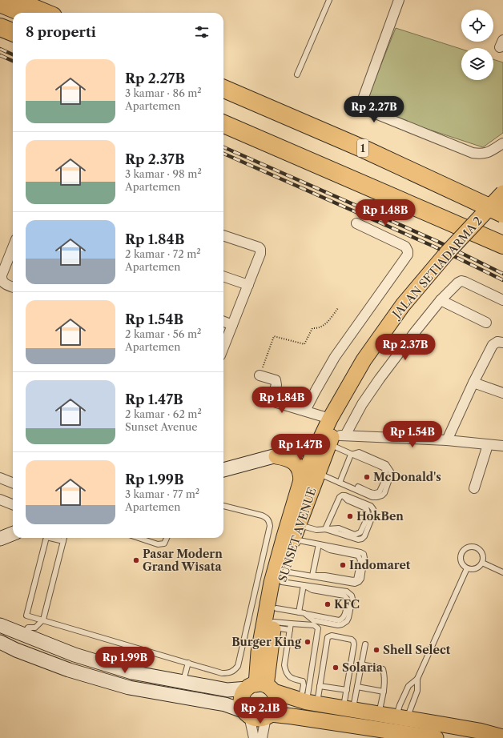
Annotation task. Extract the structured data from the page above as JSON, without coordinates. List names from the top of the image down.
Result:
{
  "streets": {
    "highway": ["1"],
    "main road": ["JALAN SETIADARMA 2", "SUNSET AVENUE"]
  },
  "crossings": [
    ["JALAN SETIADARMA 2", "SUNSET AVENUE"]
  ],
  "places": [
    "McDonald's",
    "HokBen",
    "Pasar Modern Grand Wisata",
    "Indomaret",
    "KFC",
    "Burger King",
    "Shell Select",
    "Solaria"
  ],
  "page": {
    "heading": "8 properti",
    "list": [
      {
        "name": "Rp 2.27B",
        "note": "3 kamar · 86 m² · Apartemen"
      },
      {
        "name": "Rp 2.37B",
        "note": "3 kamar · 98 m² · Apartemen"
      },
      {
        "name": "Rp 1.84B",
        "note": "2 kamar · 72 m² · Apartemen"
      },
      {
        "name": "Rp 1.54B",
        "note": "2 kamar · 56 m² · Apartemen"
      },
      {
        "name": "Rp 1.47B",
        "note": "2 kamar · 62 m² · Sunset Avenue"
      },
      {
        "name": "Rp 1.99B",
        "note": "3 kamar · 77 m² · Apartemen"
      }
    ],
    "price": [
      "Rp 2.27B",
      "Rp 1.48B",
      "Rp 2.37B",
      "Rp 1.84B",
      "Rp 1.54B",
      "Rp 1.47B",
      "Rp 1.99B",
      "Rp 2.1B"
    ]
  }
}
